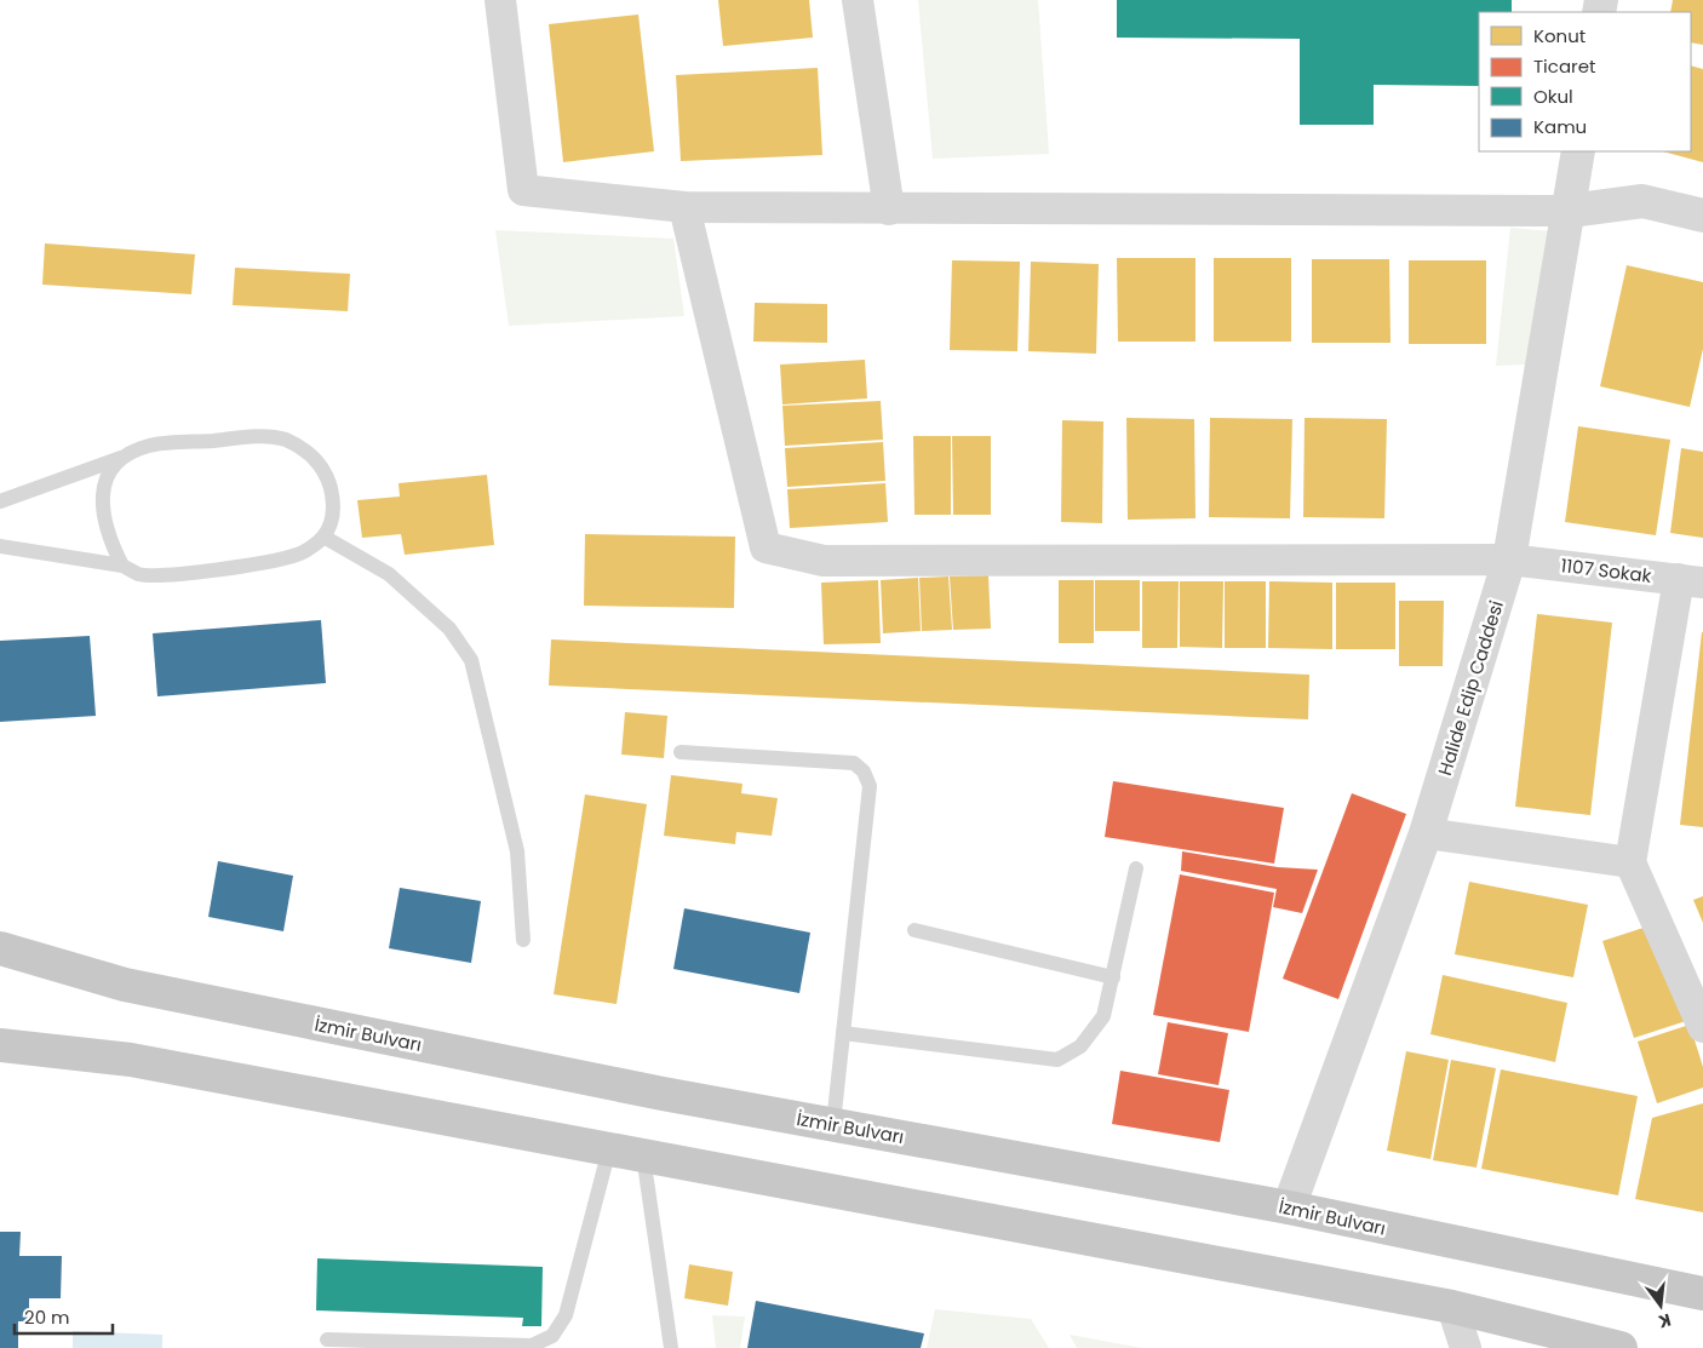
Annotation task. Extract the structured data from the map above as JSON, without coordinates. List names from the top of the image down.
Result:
{
  "streets": {
    "highway": ["İzmir Bulvarı"],
    "street": ["1107 Sokak", "Halide Edip Caddesi"]
  },
  "crossings": [
    ["1107 Sokak", "Halide Edip Caddesi"],
    ["Halide Edip Caddesi", "İzmir Bulvarı"]
  ],
  "legend": [
    "Konut",
    "Ticaret",
    "Okul",
    "Kamu"
  ],
  "scale_bar": "20 m",
  "north": "bottom"
}
